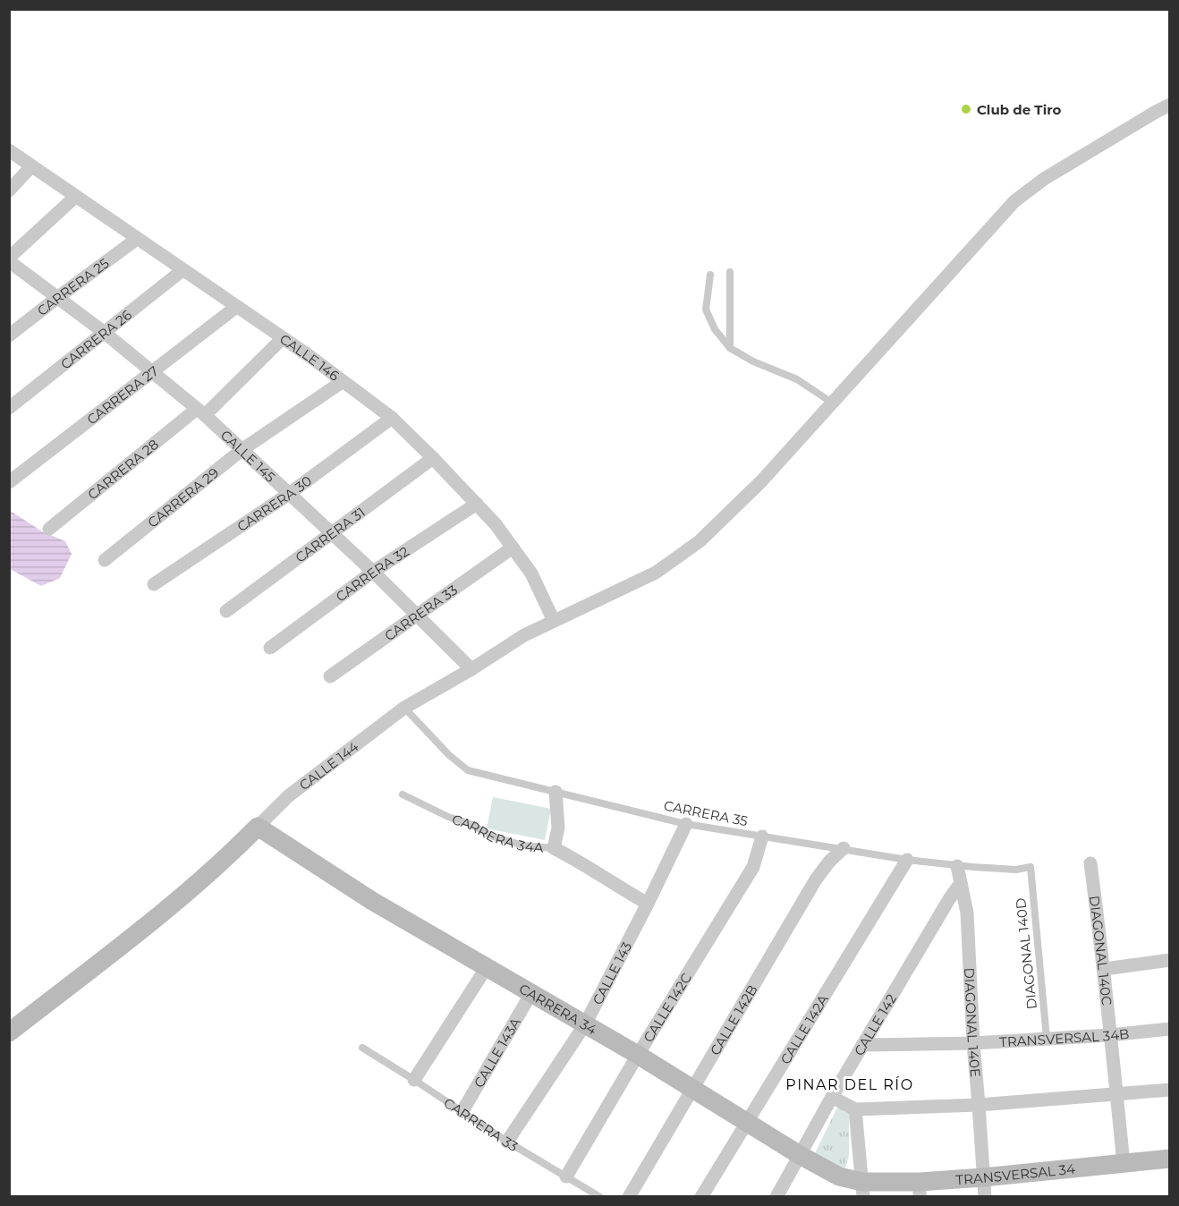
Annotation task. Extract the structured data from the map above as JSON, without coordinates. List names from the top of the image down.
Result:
{
  "streets": {
    "street": [
      "CARRERA 25",
      "CARRERA 26",
      "CALLE 146",
      "CARRERA 27",
      "CALLE 145",
      "CARRERA 28",
      "CARRERA 29",
      "CARRERA 30",
      "CARRERA 31",
      "CARRERA 32",
      "CARRERA 33",
      "CALLE 144",
      "CARRERA 34A",
      "DIAGONAL 140C",
      "CALLE 143",
      "CALLE 142C",
      "CARRERA 34",
      "CALLE 142B",
      "DIAGONAL 140E",
      "CALLE 142",
      "CALLE 142A",
      "TRANSVERSAL 34B",
      "CALLE 143A",
      "TRANSVERSAL 34"
    ],
    "lane": ["CARRERA 35", "DIAGONAL 140D"]
  },
  "crossings": [
    ["CARRERA 25", "CALLE 146"],
    ["CARRERA 25", "CALLE 145"],
    ["CARRERA 26", "CALLE 146"],
    ["CARRERA 26", "CALLE 145"],
    ["CALLE 146", "CARRERA 27"],
    ["CALLE 146", "CARRERA 28"],
    ["CALLE 146", "CARRERA 29"],
    ["CALLE 146", "CARRERA 30"],
    ["CALLE 146", "CARRERA 31"],
    ["CALLE 146", "CARRERA 32"],
    ["CALLE 146", "CARRERA 33"],
    ["CARRERA 27", "CALLE 145"],
    ["CALLE 145", "CARRERA 28"],
    ["CALLE 145", "CARRERA 29"],
    ["CALLE 145", "CARRERA 30"],
    ["CALLE 145", "CARRERA 31"],
    ["CALLE 145", "CARRERA 32"],
    ["CALLE 145", "CARRERA 33"],
    ["CARRERA 33", "CALLE 143"],
    ["CARRERA 33", "CALLE 142C"],
    ["CARRERA 33", "CALLE 143A"],
    ["CALLE 144", "CARRERA 35"],
    ["CALLE 144", "CARRERA 34"],
    ["CARRERA 35", "DIAGONAL 140D"],
    ["CARRERA 35", "CALLE 143"],
    ["CARRERA 35", "CALLE 142C"],
    ["CARRERA 35", "CALLE 142B"],
    ["CARRERA 35", "DIAGONAL 140E"],
    ["CARRERA 35", "CALLE 142A"],
    ["CARRERA 34A", "CALLE 143"],
    ["DIAGONAL 140C", "TRANSVERSAL 34B"],
    ["DIAGONAL 140C", "TRANSVERSAL 34"],
    ["DIAGONAL 140D", "TRANSVERSAL 34B"],
    ["CALLE 143", "CARRERA 34"],
    ["CALLE 142C", "CARRERA 34"],
    ["CARRERA 34", "CALLE 142B"],
    ["CARRERA 34", "CALLE 142"],
    ["CARRERA 34", "CALLE 142A"],
    ["CARRERA 34", "CALLE 143A"],
    ["CARRERA 34", "TRANSVERSAL 34"],
    ["DIAGONAL 140E", "CALLE 142"],
    ["DIAGONAL 140E", "TRANSVERSAL 34B"],
    ["DIAGONAL 140E", "TRANSVERSAL 34"],
    ["CALLE 142", "TRANSVERSAL 34B"]
  ],
  "districts": ["PINAR DEL RÍO"],
  "places": ["Club de Tiro"]
}
